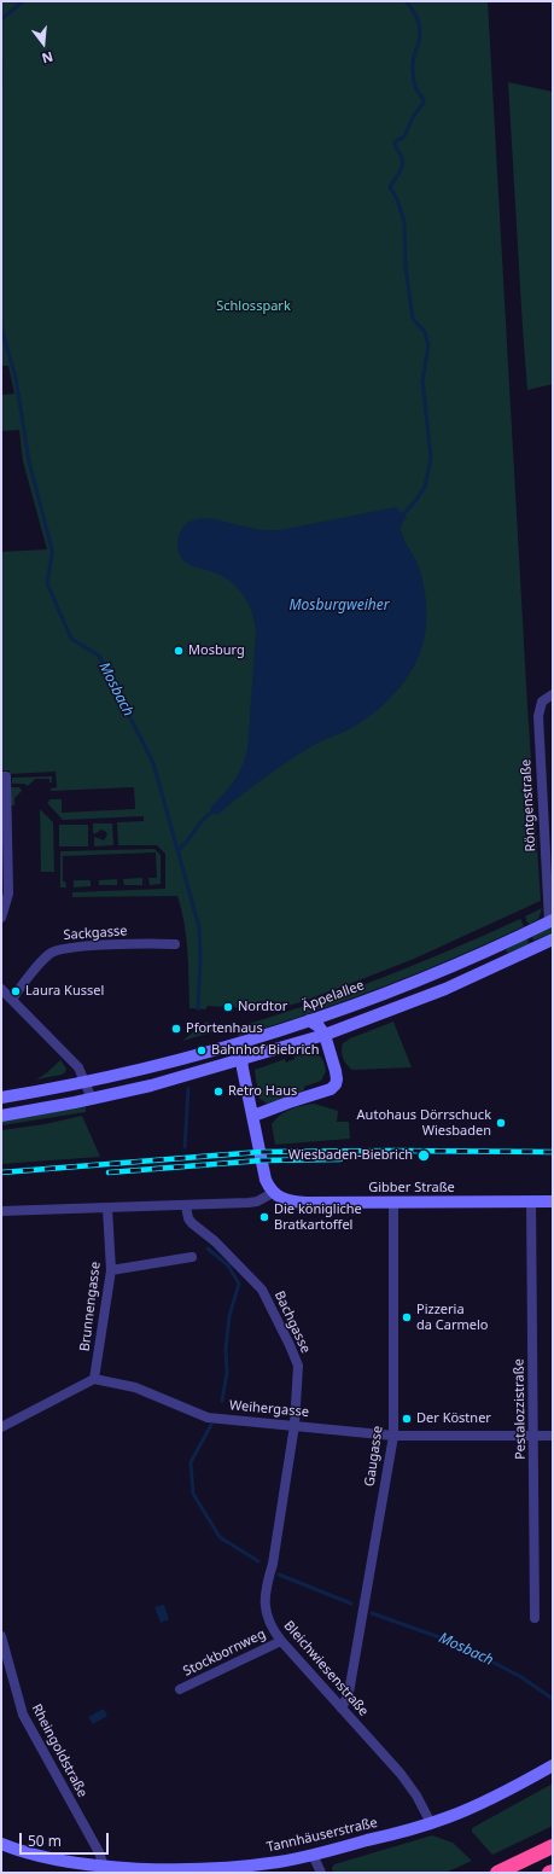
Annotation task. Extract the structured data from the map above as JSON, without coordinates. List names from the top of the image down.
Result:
{
  "streets": {
    "street": [
      "Röntgenstraße",
      "Sackgasse",
      "Äppelallee",
      "Gibber Straße",
      "Brunnengasse",
      "Bachgasse",
      "Weihergasse",
      "Pestalozzistraße",
      "Gaugasse",
      "Stockbornweg",
      "Bleichwiesenstraße",
      "Rheingoldstraße",
      "Tannhäuserstraße"
    ]
  },
  "crossings": [
    ["Röntgenstraße", "Äppelallee"],
    ["Gibber Straße", "Pestalozzistraße"],
    ["Gibber Straße", "Gaugasse"],
    ["Brunnengasse", "Weihergasse"],
    ["Bachgasse", "Weihergasse"],
    ["Bachgasse", "Bleichwiesenstraße"],
    ["Weihergasse", "Pestalozzistraße"],
    ["Weihergasse", "Gaugasse"],
    ["Weihergasse", "Bleichwiesenstraße"],
    ["Gaugasse", "Bleichwiesenstraße"],
    ["Stockbornweg", "Bleichwiesenstraße"],
    ["Bleichwiesenstraße", "Tannhäuserstraße"],
    ["Rheingoldstraße", "Tannhäuserstraße"]
  ],
  "water": ["Mosburgweiher", "Mosbach"],
  "parks": ["Schlosspark"],
  "places": [
    "Mosburg",
    "Laura Kussel",
    "Nordtor",
    "Pfortenhaus",
    "Bahnhof Biebrich",
    "Retro Haus",
    "Autohaus Dörrschuck Wiesbaden",
    "Wiesbaden-Biebrich",
    "Die königliche Bratkartoffel",
    "Pizzeria da Carmelo",
    "Der Köstner"
  ],
  "scale_bar": "50 m",
  "north": "bottom"
}
